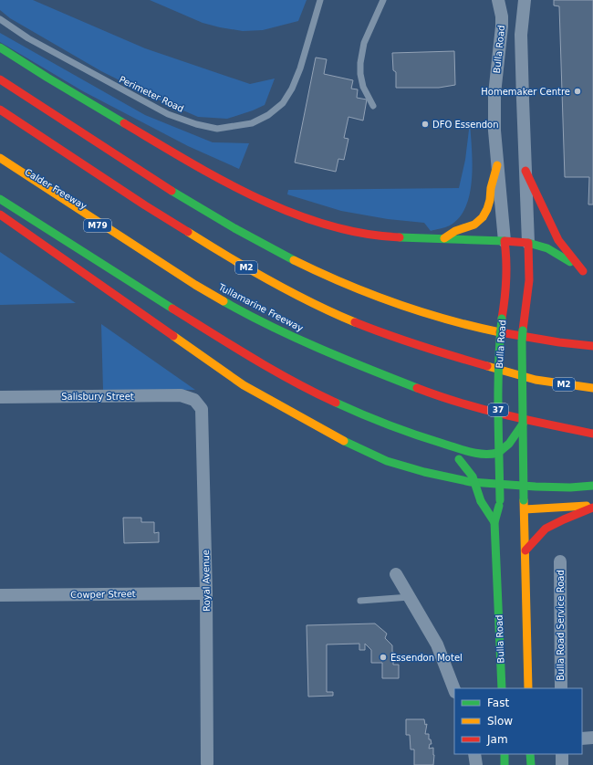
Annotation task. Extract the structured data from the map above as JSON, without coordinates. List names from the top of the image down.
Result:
{
  "streets": {
    "main road": [
      "Bulla Road",
      "Calder Freeway",
      "M79",
      "M2",
      "Tullamarine Freeway",
      "37"
    ],
    "street": [
      "Salisbury Street",
      "Royal Avenue",
      "Cowper Street",
      "Bulla Road Service Road"
    ],
    "lane": ["Perimeter Road"]
  },
  "crossings": [
    ["Calder Freeway", "Tullamarine Freeway"],
    ["Salisbury Street", "Royal Avenue"],
    ["Royal Avenue", "Cowper Street"]
  ],
  "places": ["Homemaker Centre", "DFO Essendon", "Essendon Motel"],
  "legend": ["Fast", "Slow", "Jam"]
}
